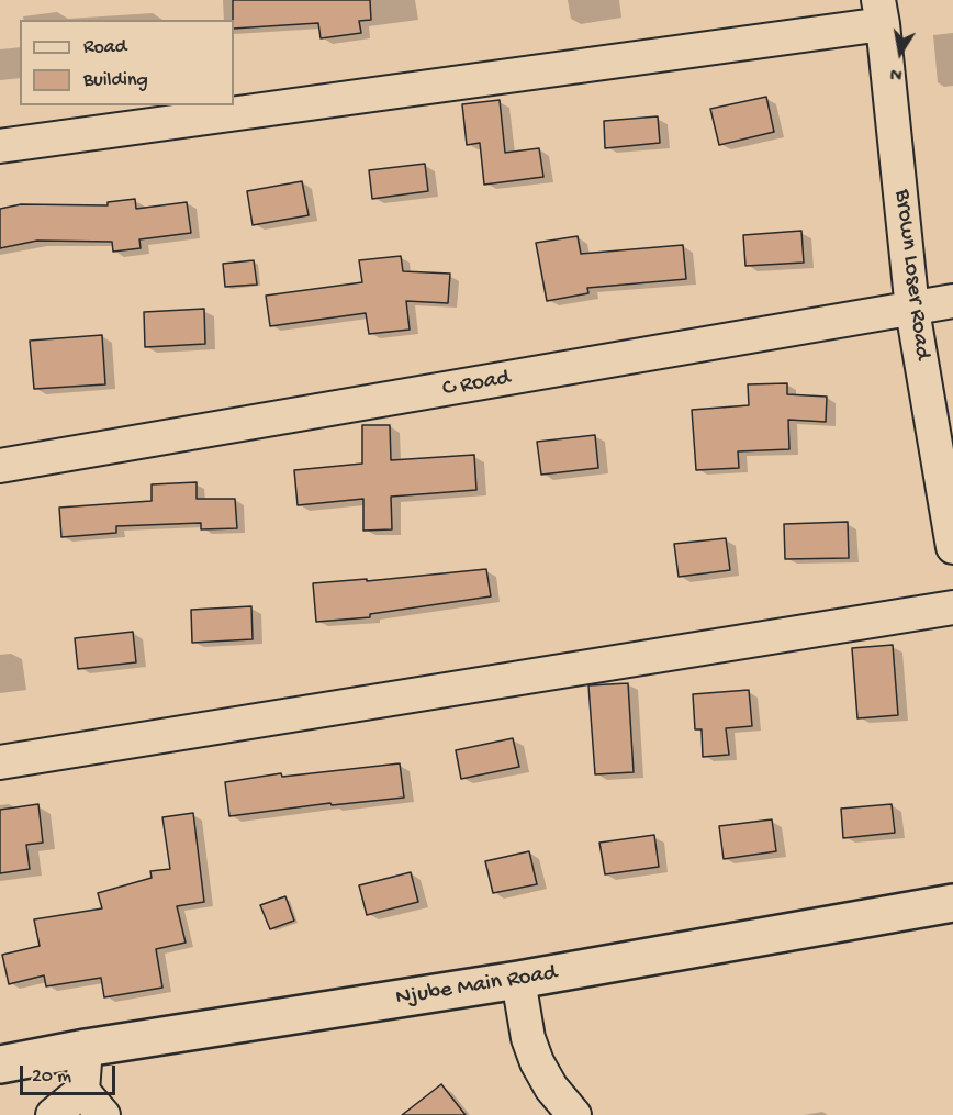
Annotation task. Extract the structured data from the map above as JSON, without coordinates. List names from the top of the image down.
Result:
{
  "streets": {
    "street": ["Brown Loser Road", "C Road", "Njube Main Road"]
  },
  "crossings": [
    ["Brown Loser Road", "C Road"]
  ],
  "legend": ["Road", "Building"],
  "scale_bar": "20 m",
  "north": "bottom"
}
